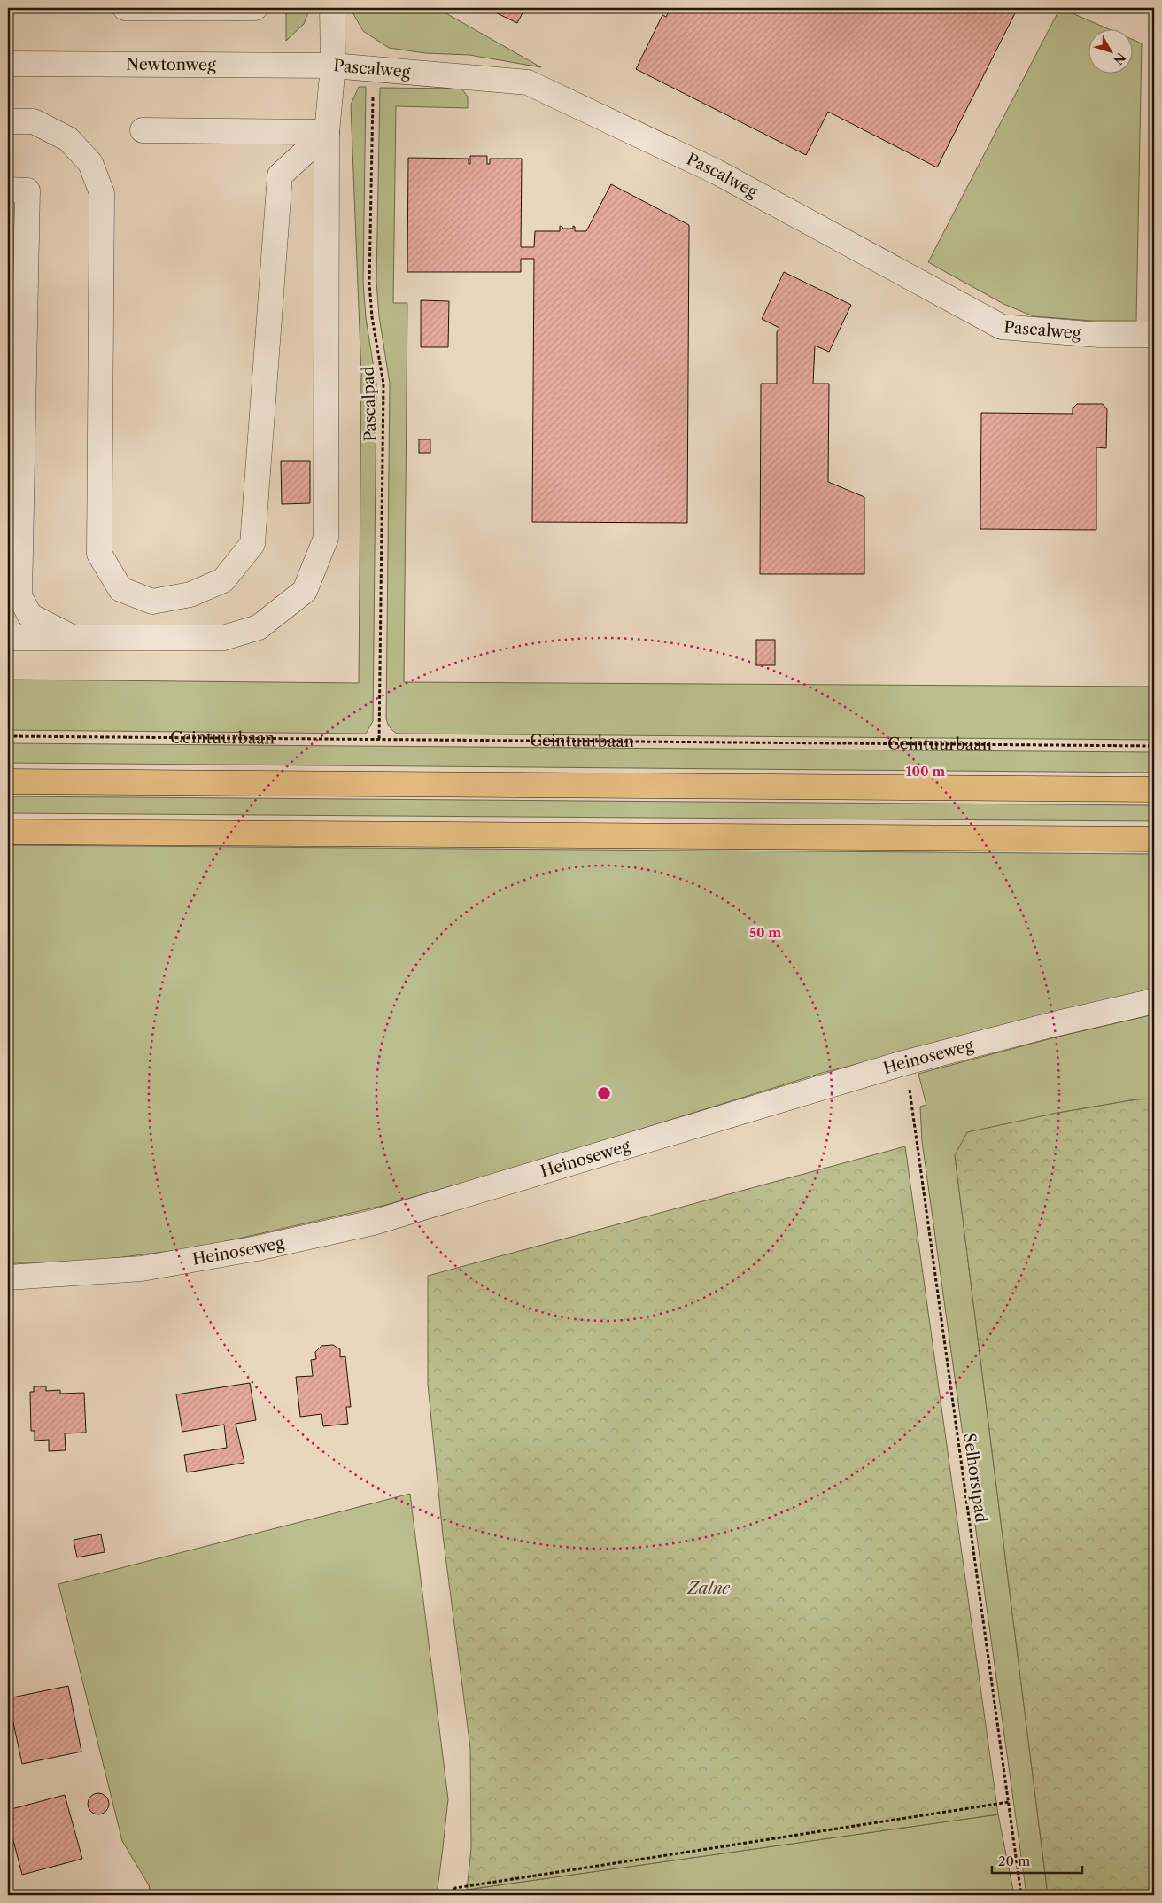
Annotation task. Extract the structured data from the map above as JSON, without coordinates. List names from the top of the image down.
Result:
{
  "streets": {
    "street": ["Newtonweg", "Pascalweg", "Heinoseweg"],
    "path": ["Pascalpad", "Ceintuurbaan", "Selhorstpad"]
  },
  "crossings": [
    ["Newtonweg", "Pascalweg"],
    ["Pascalweg", "Pascalpad"],
    ["Pascalpad", "Ceintuurbaan"],
    ["Heinoseweg", "Selhorstpad"]
  ],
  "parks": ["Zalne"],
  "scale_bar": "20 m",
  "north": "bottom right",
  "rings": ["100 m", "50 m"]
}
